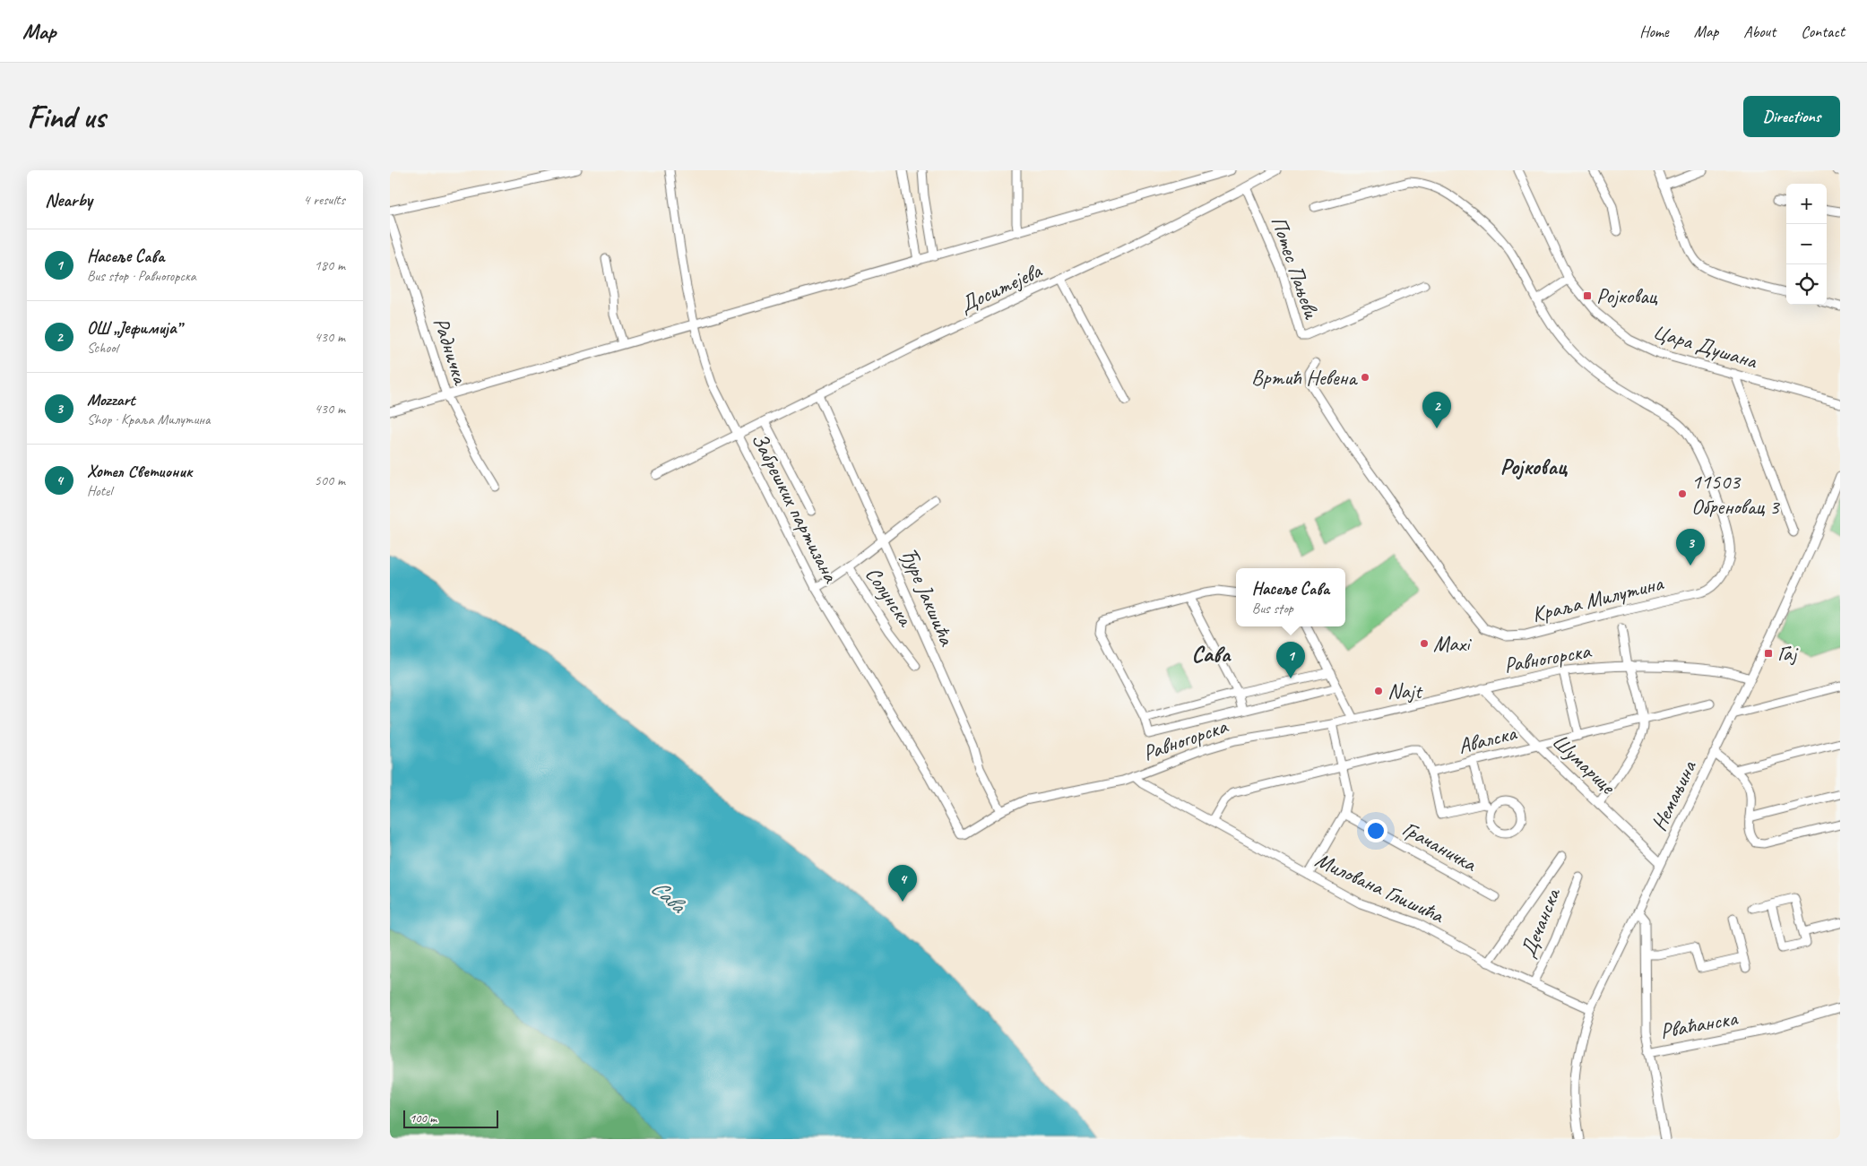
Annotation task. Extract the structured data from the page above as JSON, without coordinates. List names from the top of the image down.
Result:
{
  "streets": {
    "street": [
      "Потес Пањеви",
      "Доситејева",
      "Цара Душана",
      "Радничка",
      "Забрешких партизана",
      "Солунска",
      "Ђуре Јакшића",
      "Краља Милутина",
      "Равногорска",
      "Авалска",
      "Шумарице",
      "Немањина",
      "Грачаничка",
      "Милована Глишића",
      "Дечанска",
      "Рваћанска"
    ]
  },
  "crossings": [
    ["Потес Пањеви", "Доситејева"],
    ["Доситејева", "Забрешких партизана"],
    ["Доситејева", "Ђуре Јакшића"],
    ["Забрешких партизана", "Равногорска"],
    ["Ђуре Јакшића", "Равногорска"],
    ["Равногорска", "Шумарице"],
    ["Равногорска", "Немањина"],
    ["Равногорска", "Милована Глишића"],
    ["Авалска", "Шумарице"],
    ["Шумарице", "Немањина"],
    ["Немањина", "Милована Глишића"],
    ["Немањина", "Рваћанска"],
    ["Милована Глишића", "Дечанска"]
  ],
  "districts": ["Ројковац", "Сава"],
  "water": ["Сава"],
  "places": {
    "transit": ["Ројковац", "Гај"],
    "other": [
      "Вртић Невена",
      "11503 Обреновац 3",
      "Maxi",
      "Najt"
    ]
  },
  "scale_bar": "100 m",
  "page": {
    "header": "Map",
    "nav": [
      "Home",
      "Map",
      "About",
      "Contact"
    ],
    "buttons": "Directions",
    "title": "Find us",
    "heading": ["Nearby", "4 results"],
    "map_buttons": ["+", "−"],
    "list": [
      {
        "mark": "1",
        "name": "Насеље Сава",
        "note": "Bus stop · Равногорска",
        "value": "180 m"
      },
      {
        "mark": "2",
        "name": "ОШ „Јефимија”",
        "note": "School",
        "value": "430 m"
      },
      {
        "mark": "3",
        "name": "Mozzart",
        "note": "Shop · Краља Милутина",
        "value": "430 m"
      },
      {
        "mark": "4",
        "name": "Хотел Светионик",
        "note": "Hotel",
        "value": "500 m"
      }
    ],
    "pins": [
      "2",
      "3",
      "1",
      "4"
    ],
    "popup": ["Насеље Сава", "Bus stop"],
    "scale": "100 m"
  }
}
